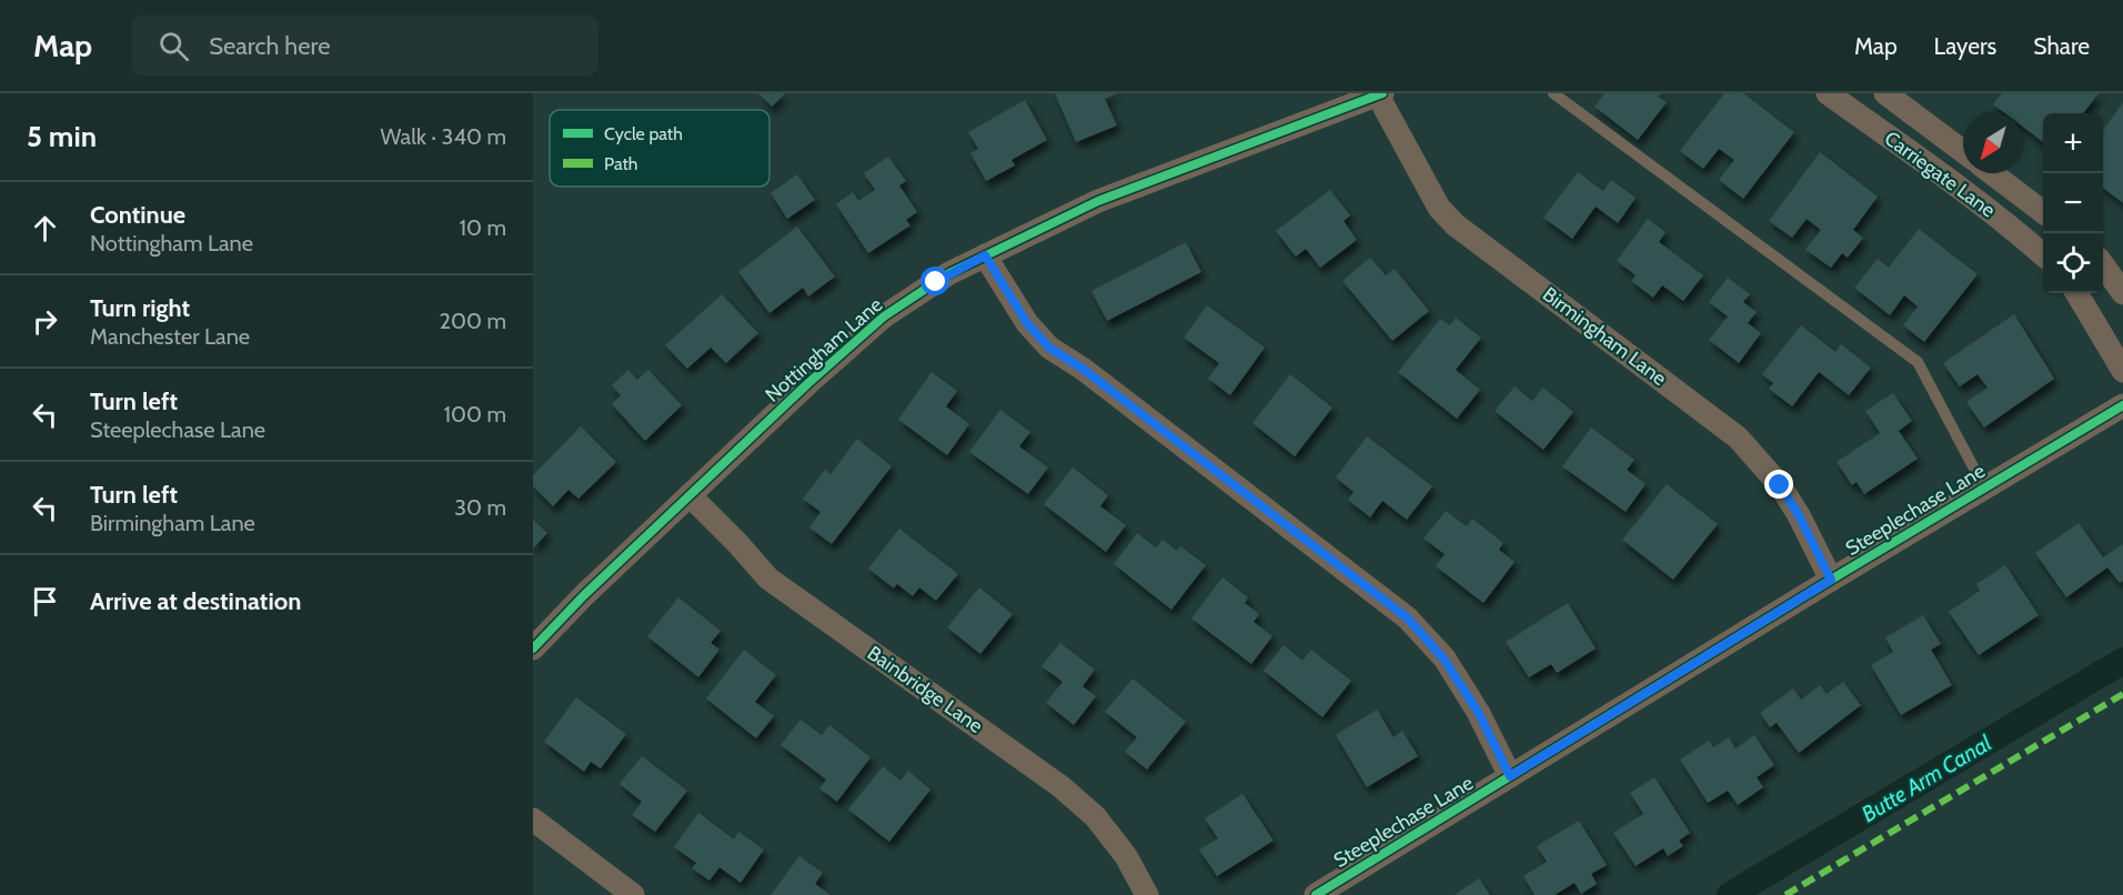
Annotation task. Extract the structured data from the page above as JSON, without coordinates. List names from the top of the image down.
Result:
{
  "streets": {
    "street": [
      "Carriegate Lane",
      "Birmingham Lane",
      "Nottingham Lane",
      "Steeplechase Lane",
      "Bainbridge Lane"
    ]
  },
  "crossings": [
    ["Birmingham Lane", "Nottingham Lane"],
    ["Birmingham Lane", "Steeplechase Lane"],
    ["Nottingham Lane", "Bainbridge Lane"]
  ],
  "water": ["Butte Arm Canal"],
  "legend": ["Cycle path", "Path"],
  "north": "bottom left",
  "page": {
    "header": "Map",
    "search": "Search here",
    "nav": ["Map", "Layers", "Share"],
    "heading": ["5 min", "Walk · 340 m"],
    "map_buttons": ["+", "−"],
    "list": [
      ["Continue", "Nottingham Lane", "10 m"],
      ["Turn right", "Manchester Lane", "200 m"],
      ["Turn left", "Steeplechase Lane", "100 m"],
      ["Turn left", "Birmingham Lane", "30 m"],
      "Arrive at destination"
    ]
  }
}
